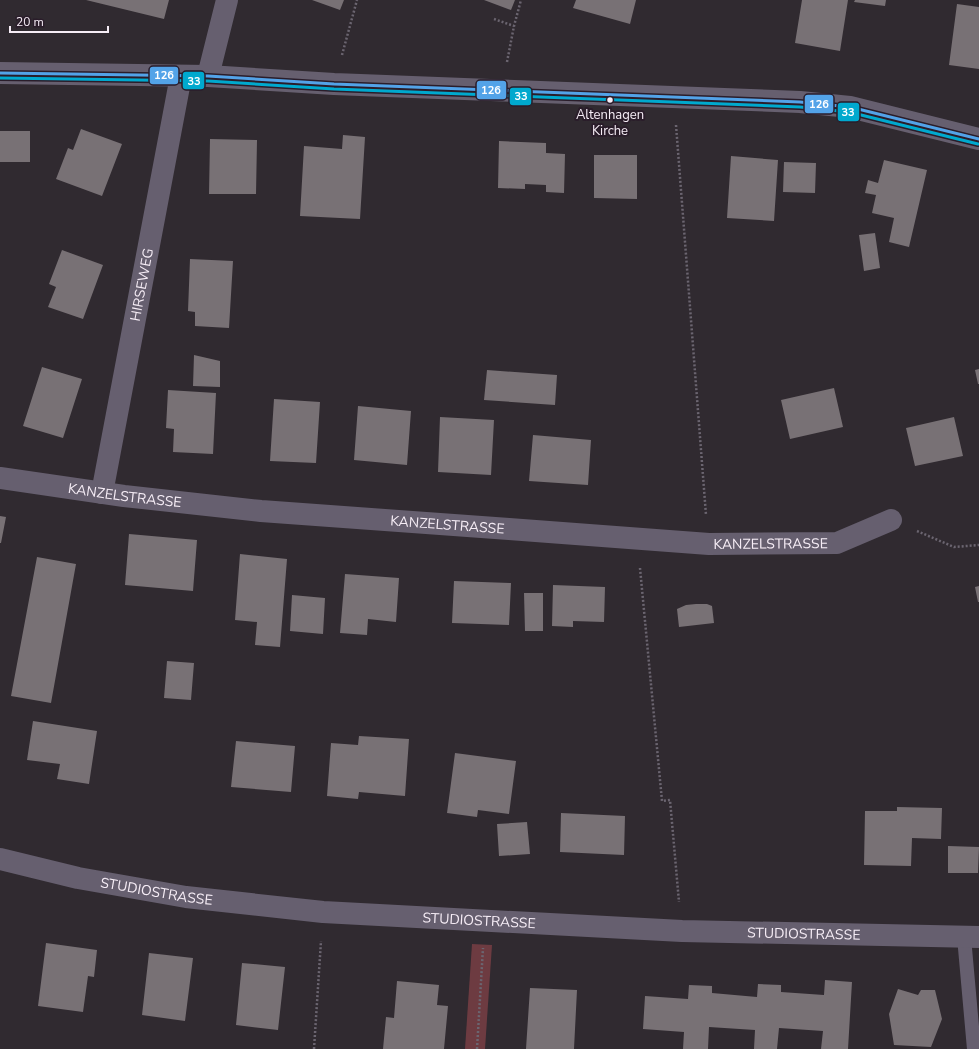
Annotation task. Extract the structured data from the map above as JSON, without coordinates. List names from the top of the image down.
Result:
{
  "streets": {
    "street": ["HIRSEWEG", "KANZELSTRASSE", "STUDIOSTRASSE"]
  },
  "crossings": [
    ["HIRSEWEG", "KANZELSTRASSE"]
  ],
  "places": ["Altenhagen Kirche"],
  "lines": ["transit line 126", "transit line 33"],
  "scale_bar": "20 m"
}
